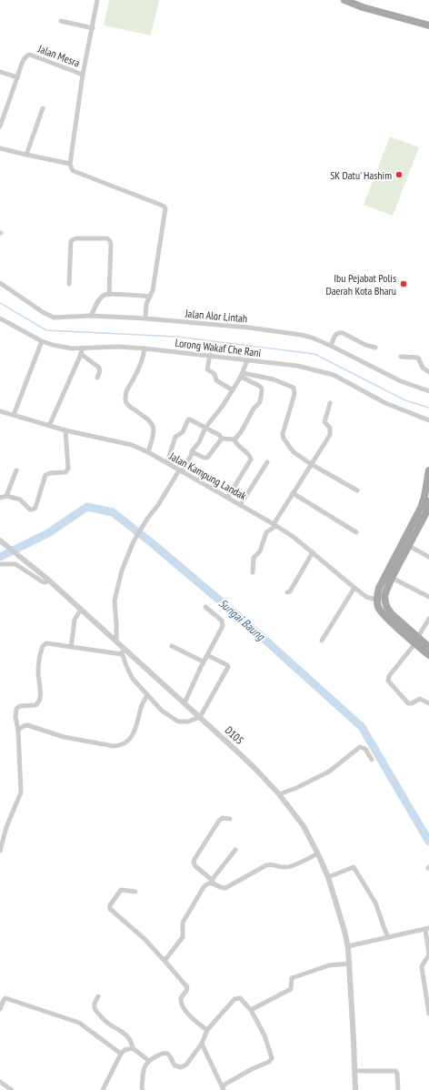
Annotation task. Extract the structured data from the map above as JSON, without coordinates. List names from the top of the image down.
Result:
{
  "streets": {
    "street": [
      "Jalan Mesra",
      "Jalan Alor Lintah",
      "Lorong Wakaf Che Rani",
      "Jalan Kampung Landak",
      "D105"
    ]
  },
  "water": ["Sungai Baung"],
  "places": ["SK Datu' Hashim", "Ibu Pejabat Polis Daerah Kota Bharu"]
}
